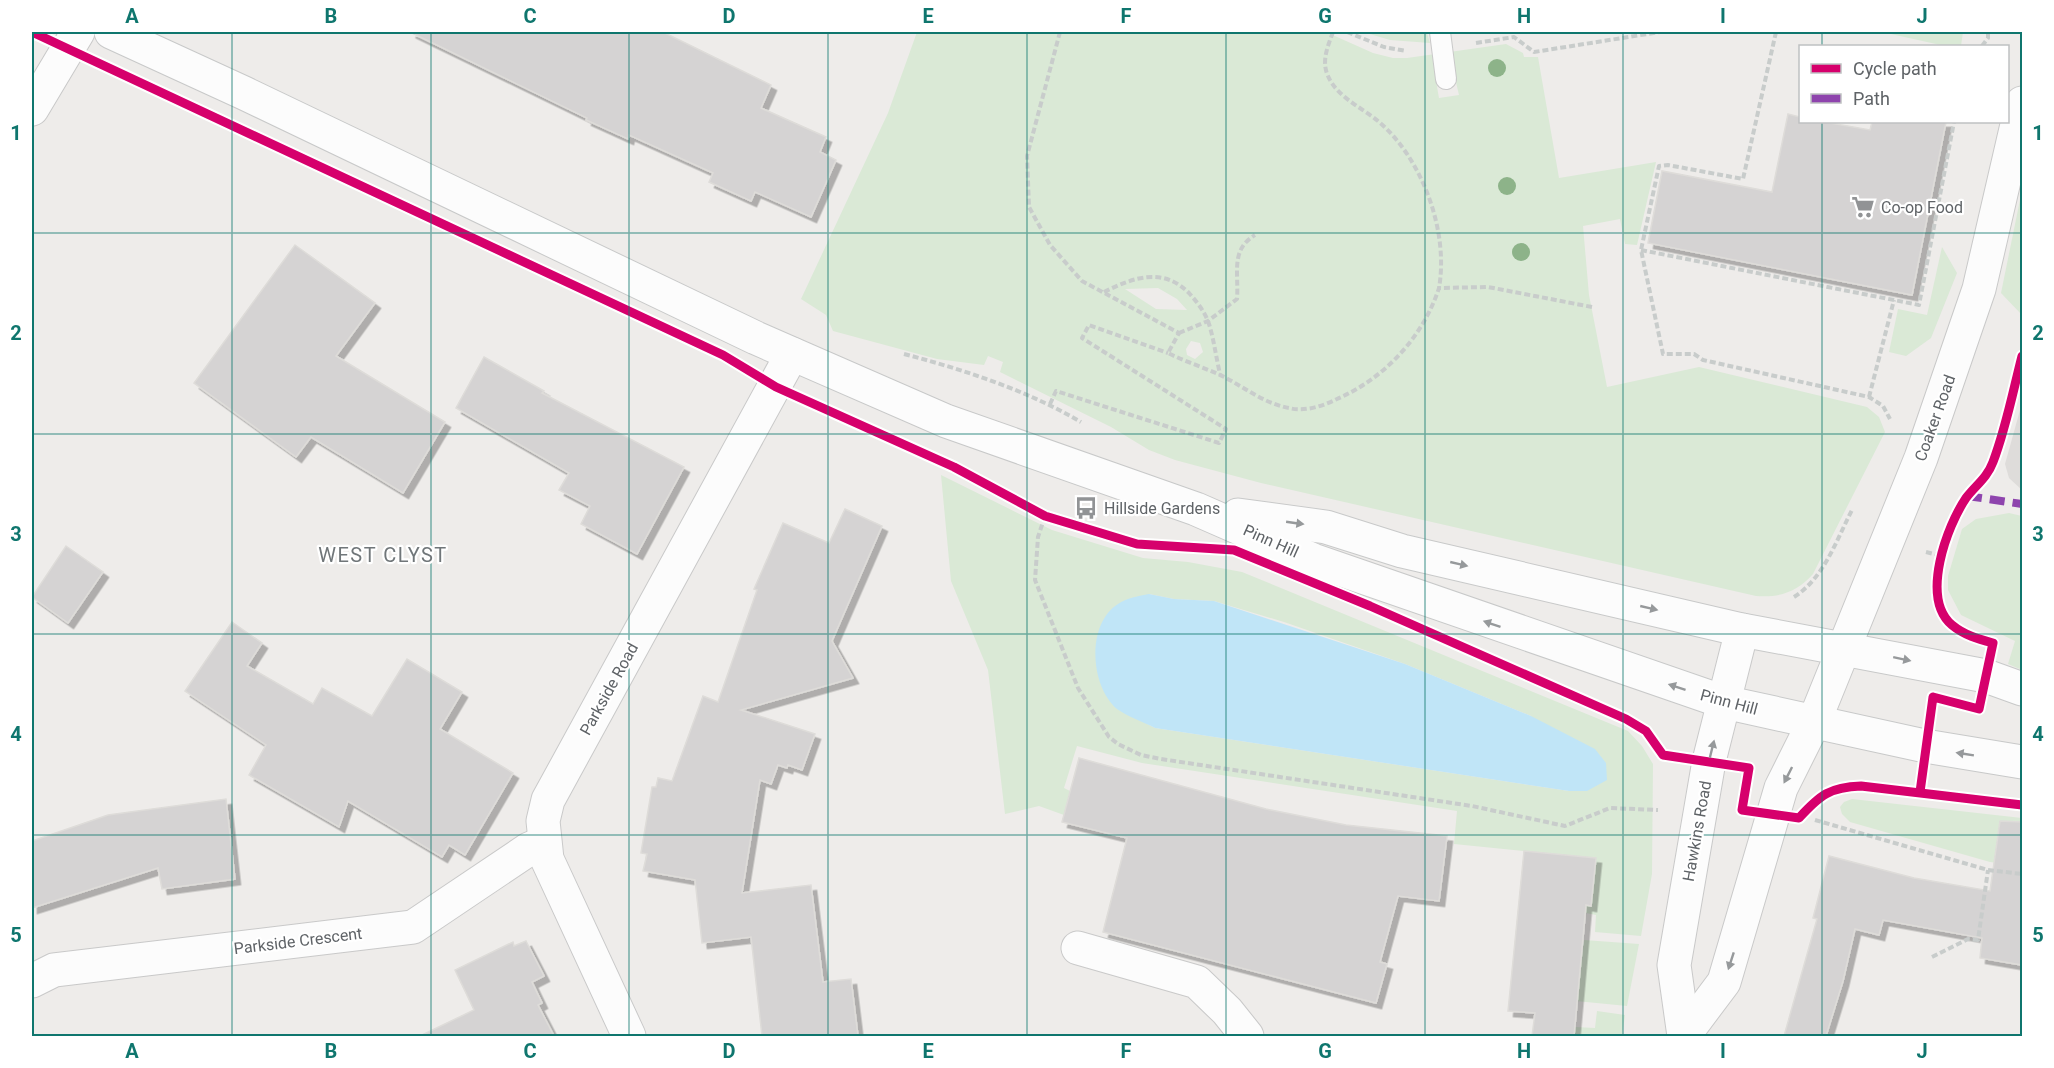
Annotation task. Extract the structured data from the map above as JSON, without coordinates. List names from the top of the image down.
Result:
{
  "streets": {
    "street": [
      "Coaker Road",
      "Pinn Hill",
      "Parkside Road",
      "Hawkins Road",
      "Parkside Crescent"
    ]
  },
  "crossings": [
    ["Coaker Road", "Pinn Hill"],
    ["Coaker Road", "Hawkins Road"],
    ["Pinn Hill", "Hawkins Road"],
    ["Parkside Road", "Parkside Crescent"]
  ],
  "districts": ["WEST CLYST"],
  "places": {
    "supermarket": ["Co-op Food"],
    "bus stop": ["Hillside Gardens"]
  },
  "legend": ["Cycle path", "Path"],
  "grid": {
    "columns": [
      "A",
      "B",
      "C",
      "D",
      "E",
      "F",
      "G",
      "H",
      "I",
      "J"
    ],
    "rows": [
      "1",
      "2",
      "3",
      "4",
      "5"
    ]
  }
}
